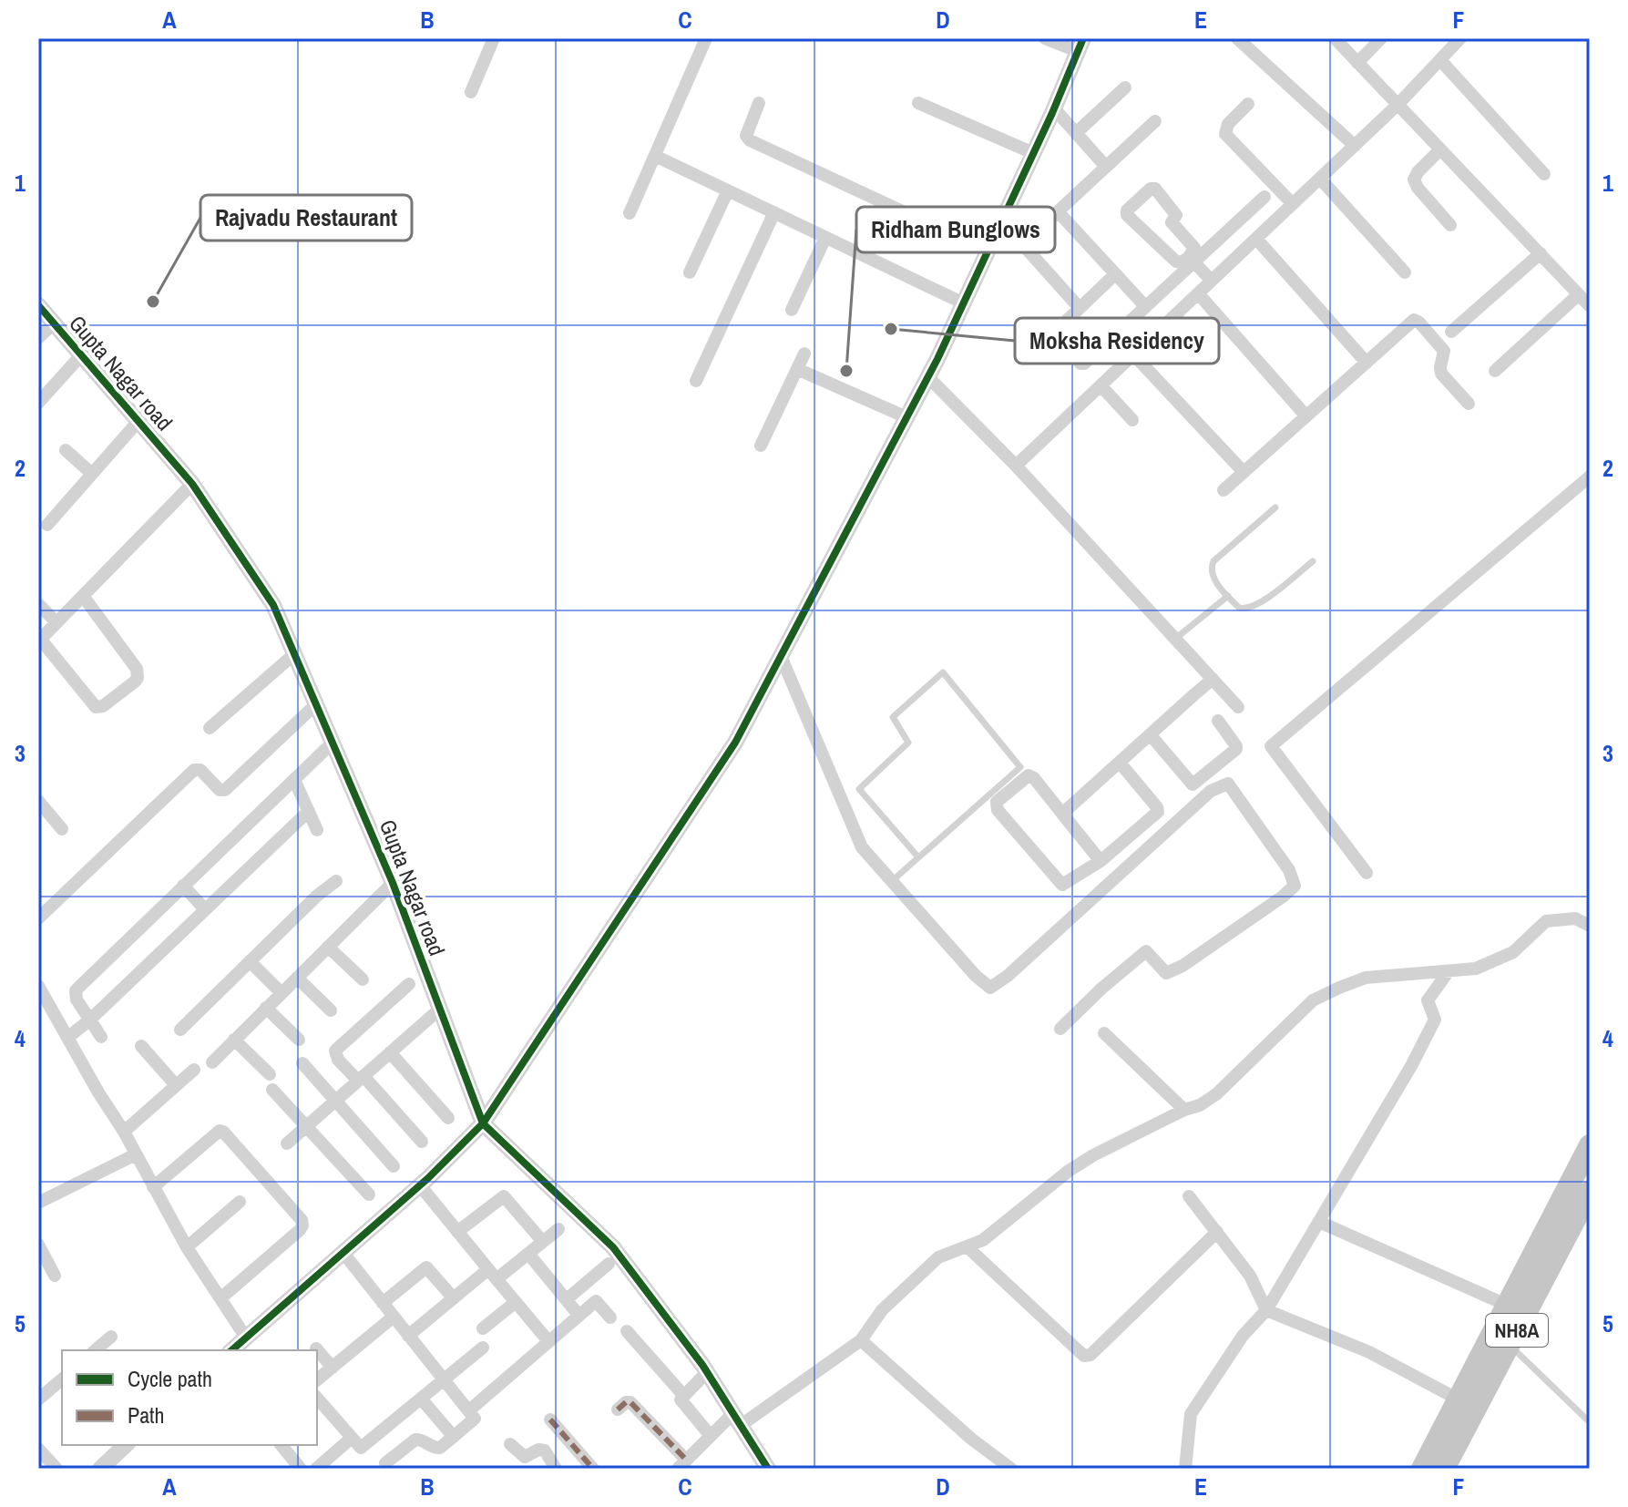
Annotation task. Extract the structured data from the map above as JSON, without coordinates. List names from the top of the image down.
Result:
{
  "streets": {
    "main road": ["NH8A"],
    "street": ["Gupta Nagar road"]
  },
  "places": ["Rajvadu Restaurant", "Moksha Residency", "Ridham Bunglows"],
  "legend": ["Cycle path", "Path"],
  "grid": {
    "columns": [
      "A",
      "B",
      "C",
      "D",
      "E",
      "F"
    ],
    "rows": [
      "1",
      "2",
      "3",
      "4",
      "5"
    ]
  }
}
